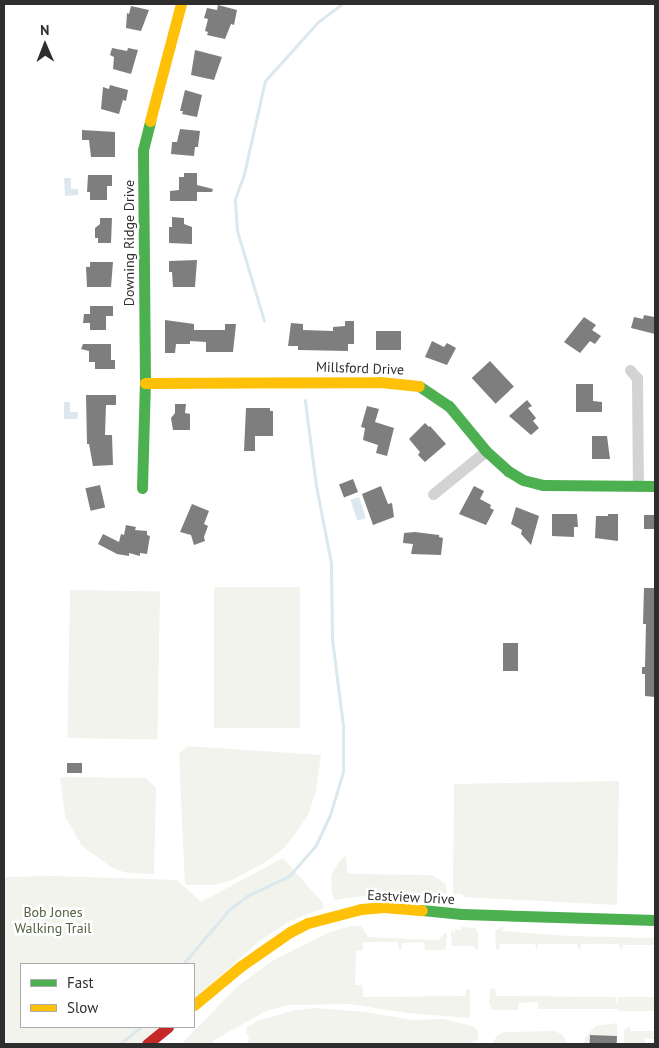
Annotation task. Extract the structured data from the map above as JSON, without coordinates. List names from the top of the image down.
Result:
{
  "streets": {
    "street": ["Downing Ridge Drive", "Millsford Drive", "Eastview Drive"]
  },
  "crossings": [
    ["Downing Ridge Drive", "Millsford Drive"]
  ],
  "parks": ["Bob Jones Walking Trail"],
  "legend": ["Fast", "Slow"],
  "north": "top"
}
